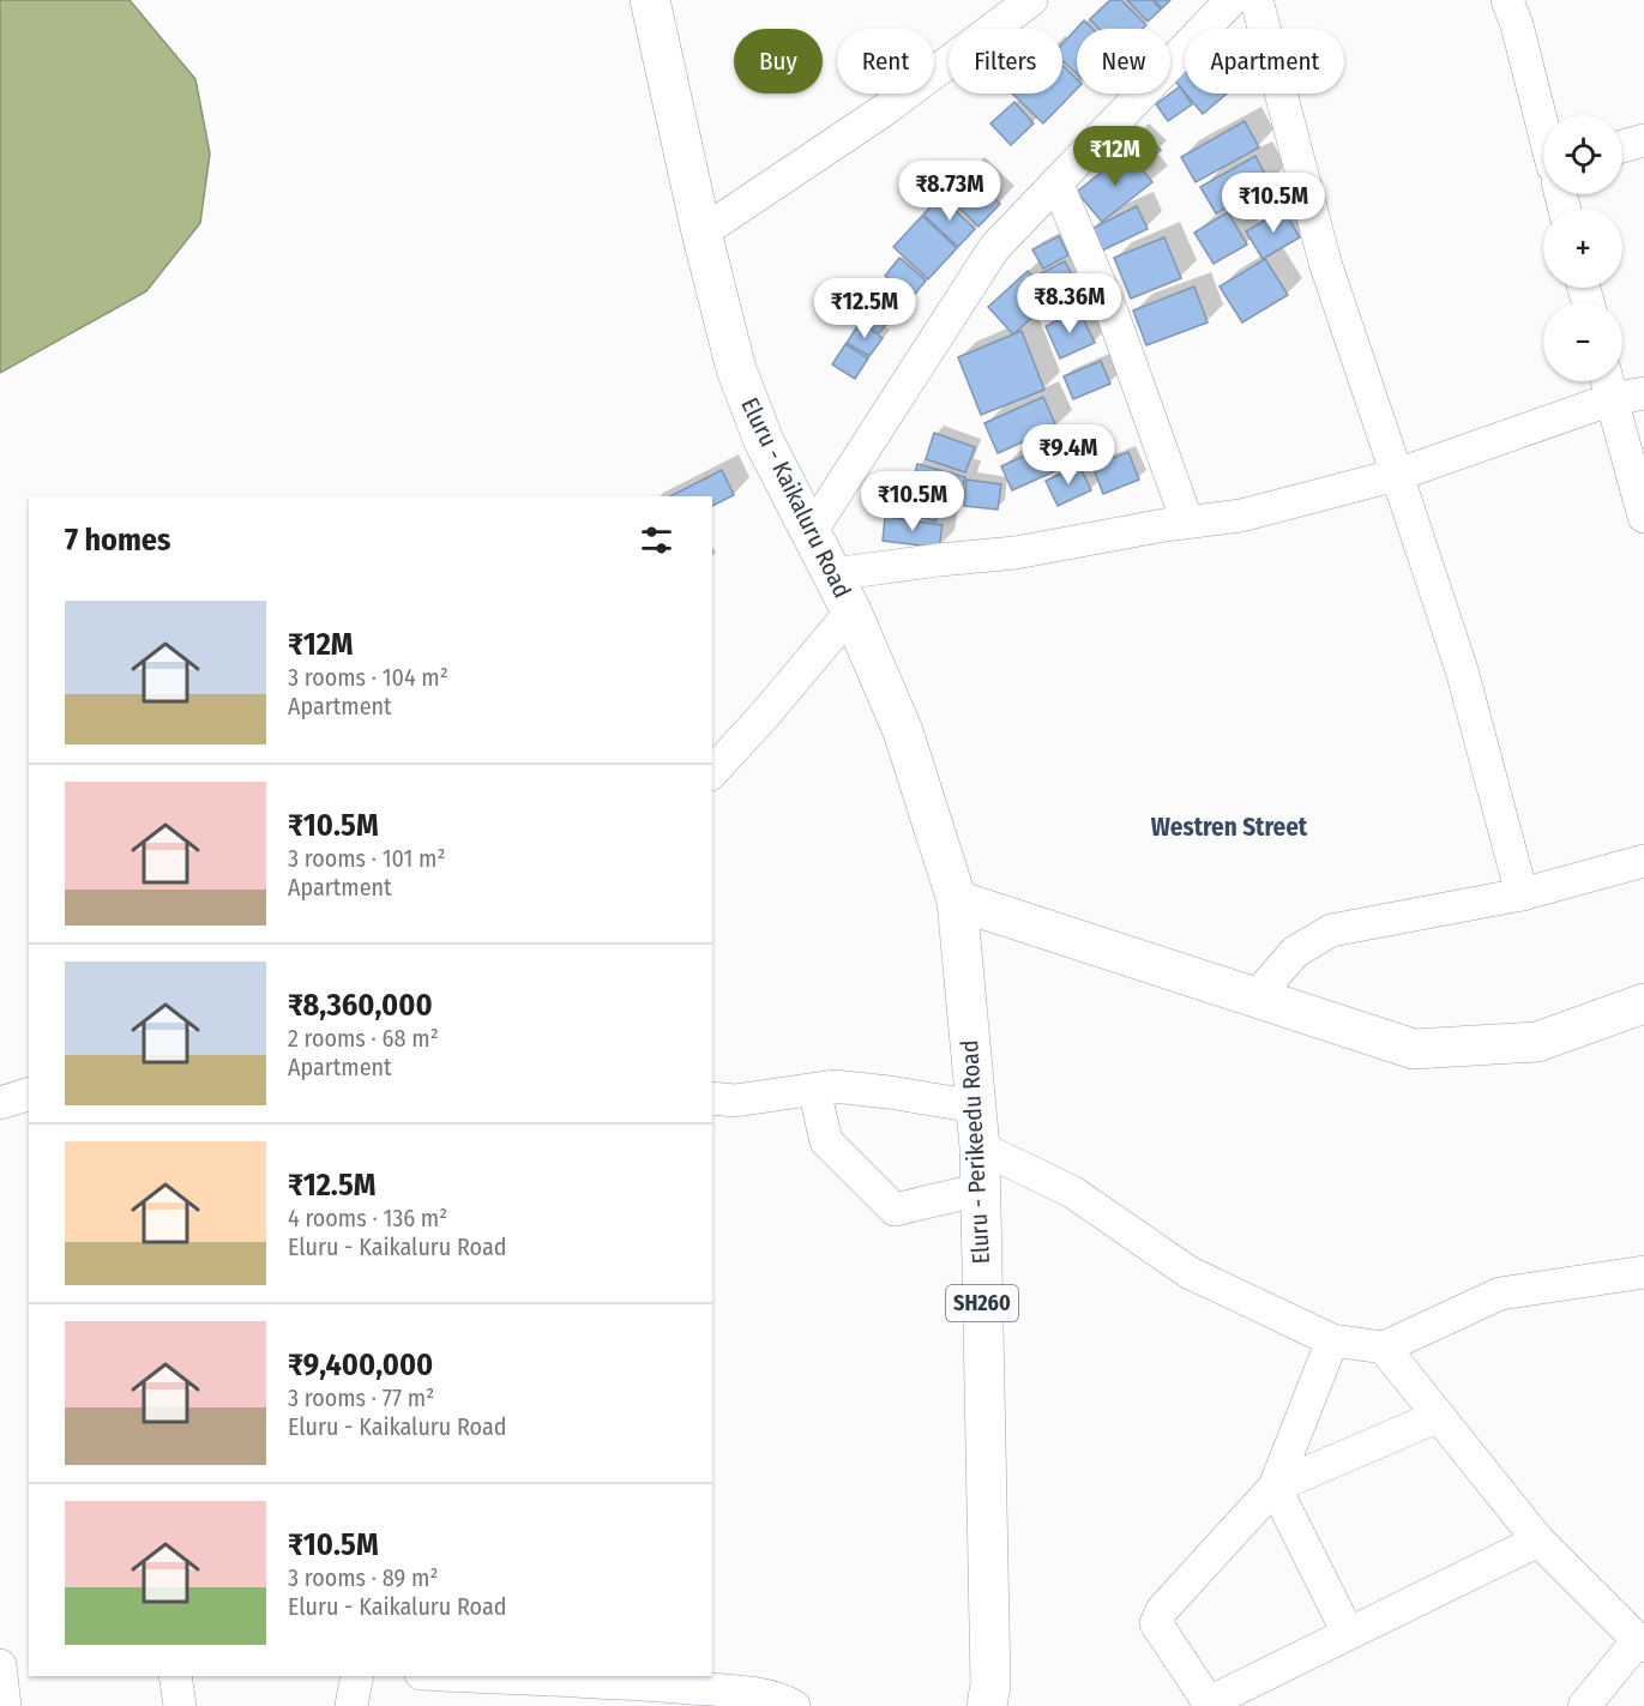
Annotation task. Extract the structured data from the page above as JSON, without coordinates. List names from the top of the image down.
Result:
{
  "streets": {
    "main road": ["Eluru - Kaikaluru Road", "Eluru - Perikeedu Road", "SH260"]
  },
  "crossings": [
    ["Eluru - Kaikaluru Road", "Eluru - Perikeedu Road"]
  ],
  "districts": ["Westren Street"],
  "page": {
    "chip": [
      "Buy",
      "Rent",
      "Filters",
      "New",
      "Apartment"
    ],
    "map_buttons": ["+", "−"],
    "price": [
      "₹12M",
      "₹8.73M",
      "₹10.5M",
      "₹8.36M",
      "₹12.5M",
      "₹9.4M",
      "₹10.5M"
    ],
    "heading": "7 homes",
    "list": [
      {
        "name": "₹12M",
        "note": "3 rooms · 104 m² · Apartment"
      },
      {
        "name": "₹10.5M",
        "note": "3 rooms · 101 m² · Apartment"
      },
      {
        "name": "₹8,360,000",
        "note": "2 rooms · 68 m² · Apartment"
      },
      {
        "name": "₹12.5M",
        "note": "4 rooms · 136 m² · Eluru - Kaikaluru Road"
      },
      {
        "name": "₹9,400,000",
        "note": "3 rooms · 77 m² · Eluru - Kaikaluru Road"
      },
      {
        "name": "₹10.5M",
        "note": "3 rooms · 89 m² · Eluru - Kaikaluru Road"
      }
    ]
  }
}
